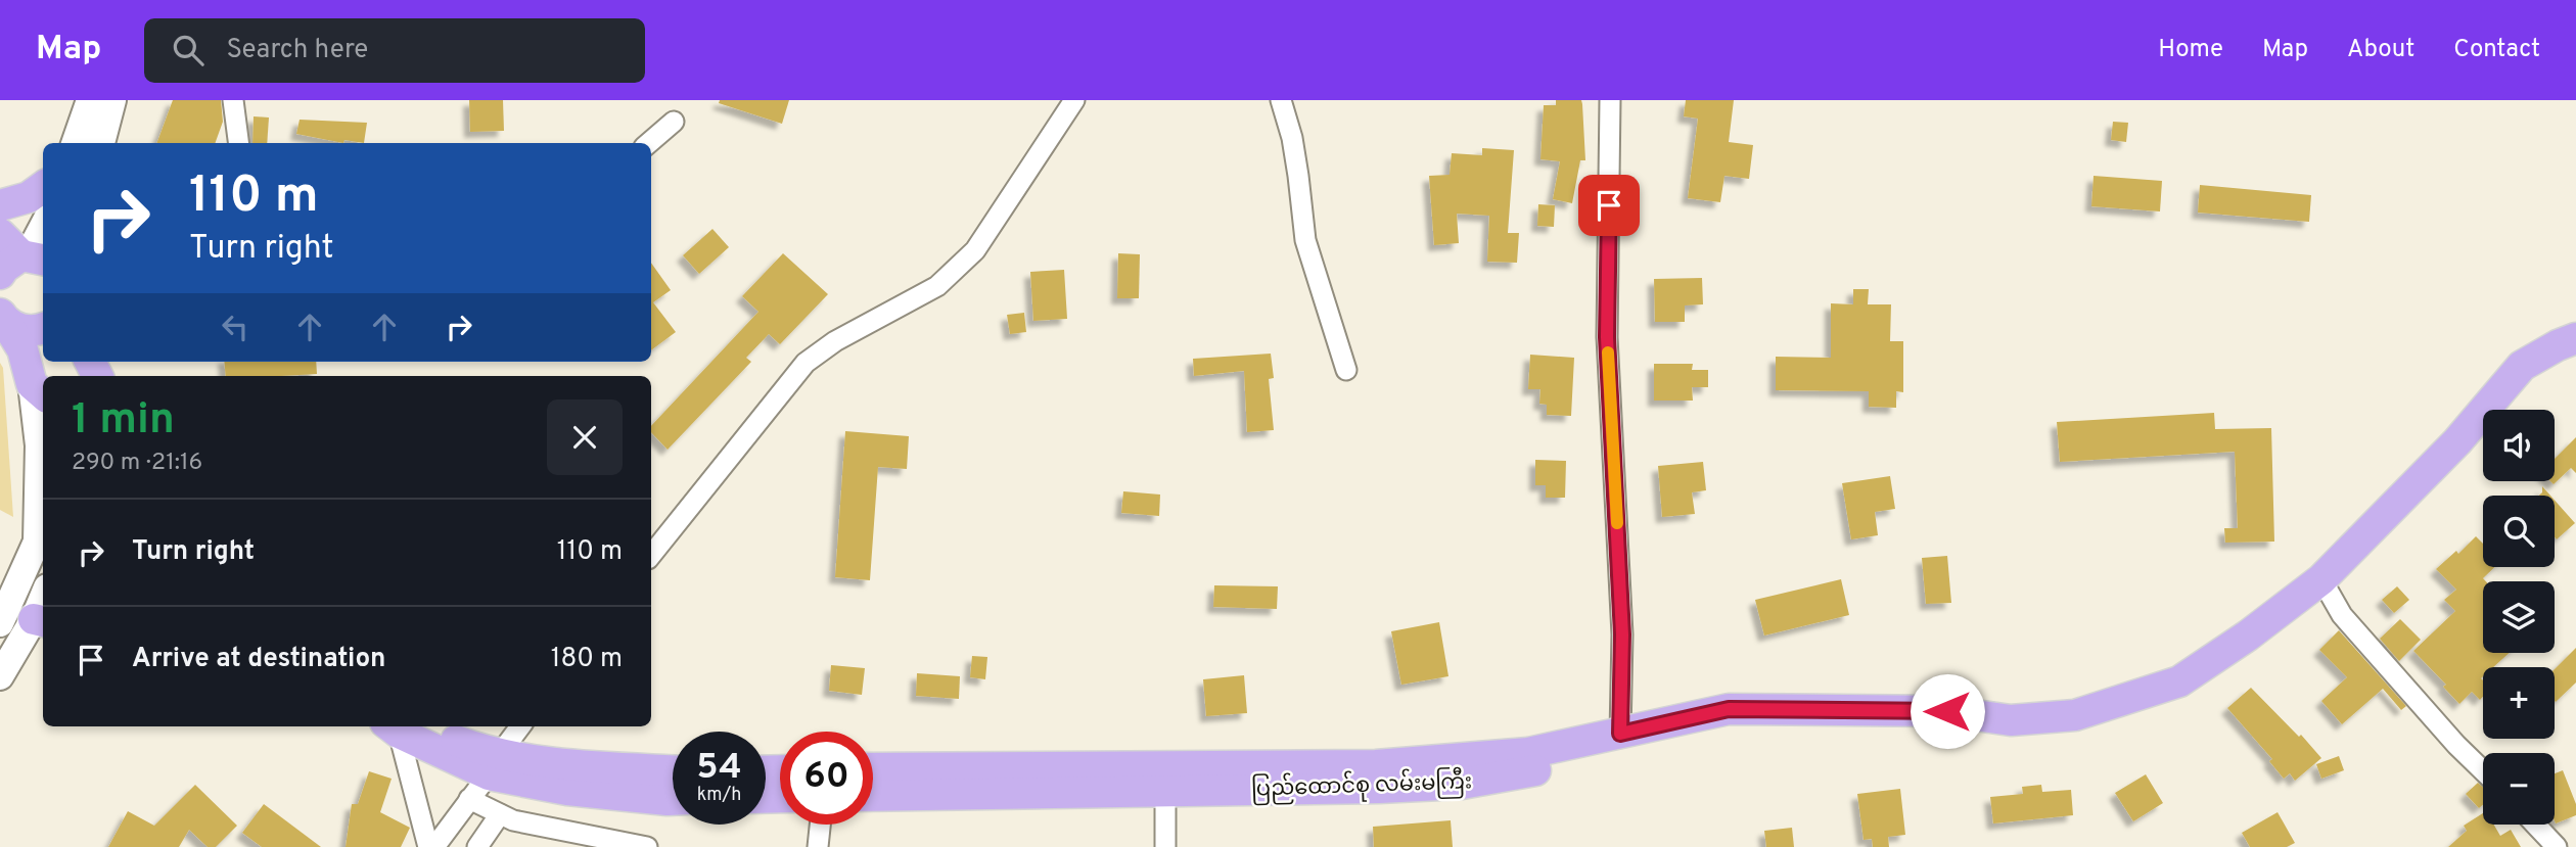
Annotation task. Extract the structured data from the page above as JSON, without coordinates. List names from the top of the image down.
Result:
{
  "streets": {
    "main road": ["ပြည်ထောင်စု လမ်းမကြီး"]
  },
  "page": {
    "header": "Map",
    "search": "Search here",
    "nav": [
      "Home",
      "Map",
      "About",
      "Contact"
    ],
    "turn": ["110 m", "Turn right"],
    "heading": ["1 min", "290 m · 21:16"],
    "map_buttons": ["+", "−"],
    "list": [
      {
        "name": "Turn right",
        "value": "110 m"
      },
      {
        "name": "Arrive at destination",
        "value": "180 m"
      }
    ],
    "speed": "54 km/h",
    "limit": "60"
  }
}
